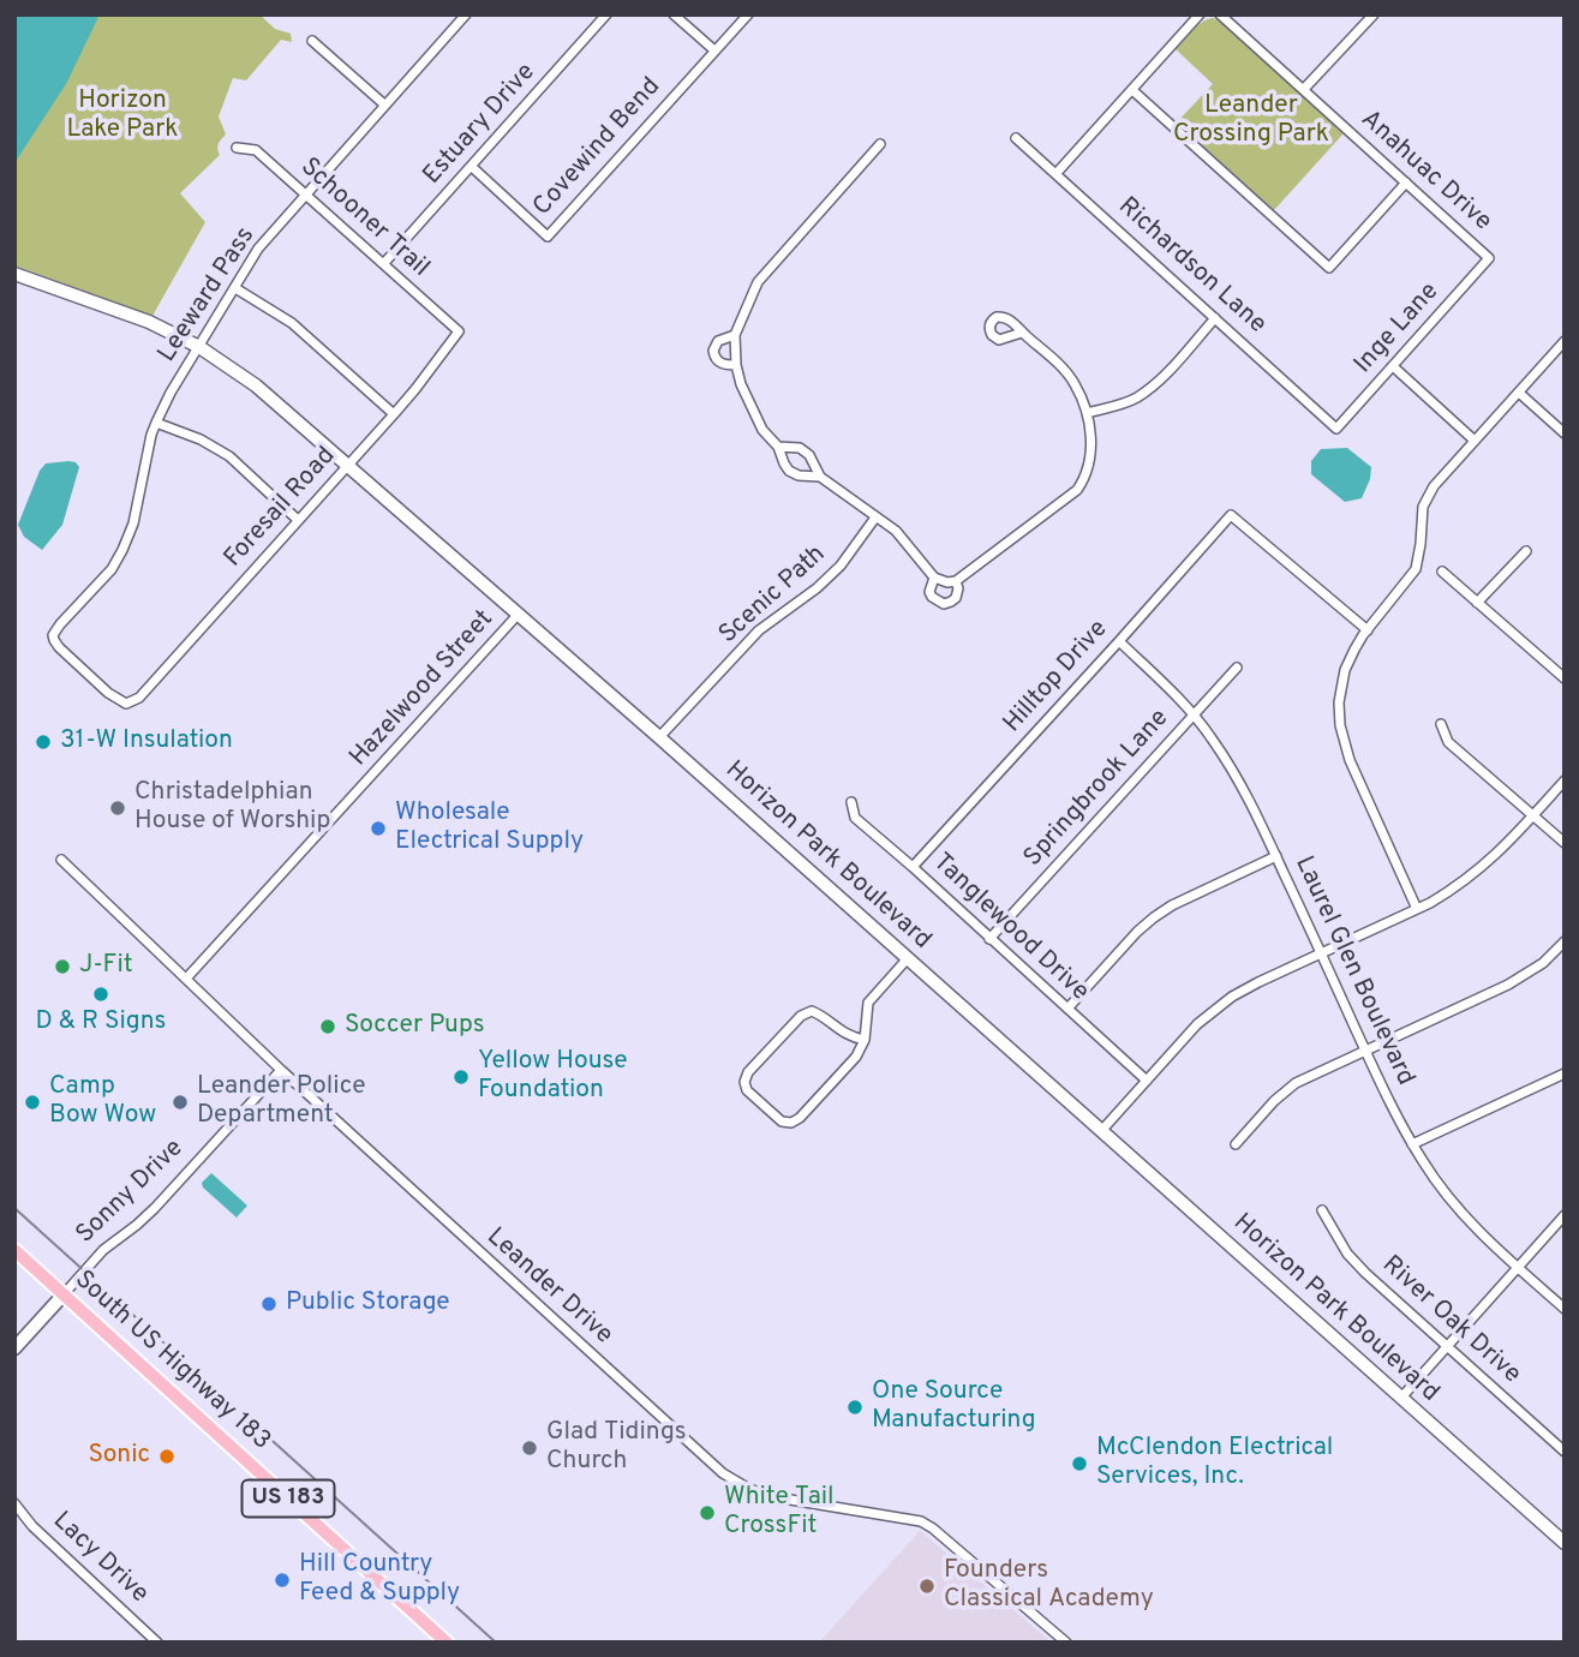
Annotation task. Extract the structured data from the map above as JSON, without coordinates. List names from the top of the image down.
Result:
{
  "streets": {
    "main road": ["South US Highway 183", "US 183"],
    "street": [
      "Estuary Drive",
      "Covewind Bend",
      "Anahuac Drive",
      "Schooner Trail",
      "Richardson Lane",
      "Leeward Pass",
      "Inge Lane",
      "Foresail Road",
      "Scenic Path",
      "Hilltop Drive",
      "Hazelwood Street",
      "Springbrook Lane",
      "Horizon Park Boulevard",
      "Tanglewood Drive",
      "Laurel Glen Boulevard",
      "Sonny Drive",
      "Leander Drive",
      "River Oak Drive",
      "Lacy Drive"
    ]
  },
  "crossings": [
    ["Estuary Drive", "Covewind Bend"],
    ["Estuary Drive", "Schooner Trail"],
    ["Anahuac Drive", "Inge Lane"],
    ["Schooner Trail", "Leeward Pass"],
    ["Schooner Trail", "Foresail Road"],
    ["Richardson Lane", "Inge Lane"],
    ["Leeward Pass", "Foresail Road"],
    ["Leeward Pass", "Horizon Park Boulevard"],
    ["Foresail Road", "Horizon Park Boulevard"],
    ["Scenic Path", "Horizon Park Boulevard"],
    ["Hilltop Drive", "Tanglewood Drive"],
    ["Hilltop Drive", "Laurel Glen Boulevard"],
    ["Hazelwood Street", "Horizon Park Boulevard"],
    ["Hazelwood Street", "Leander Drive"],
    ["Springbrook Lane", "Tanglewood Drive"],
    ["Springbrook Lane", "Laurel Glen Boulevard"],
    ["Sonny Drive", "Leander Drive"],
    ["Sonny Drive", "South US Highway 183"]
  ],
  "parks": ["Horizon Lake Park", "Leander Crossing Park"],
  "places": [
    "31-W Insulation",
    "Christadelphian House of Worship",
    "Wholesale Electrical Supply",
    "J-Fit",
    "D & R Signs",
    "Soccer Pups",
    "Yellow House Foundation",
    "Camp Bow Wow",
    "Leander Police Department",
    "Public Storage",
    "One Source Manufacturing",
    "Glad Tidings Church",
    "Sonic",
    "McClendon Electrical Services, Inc.",
    "White Tail CrossFit",
    "Hill Country Feed & Supply",
    "Founders Classical Academy"
  ]
}
